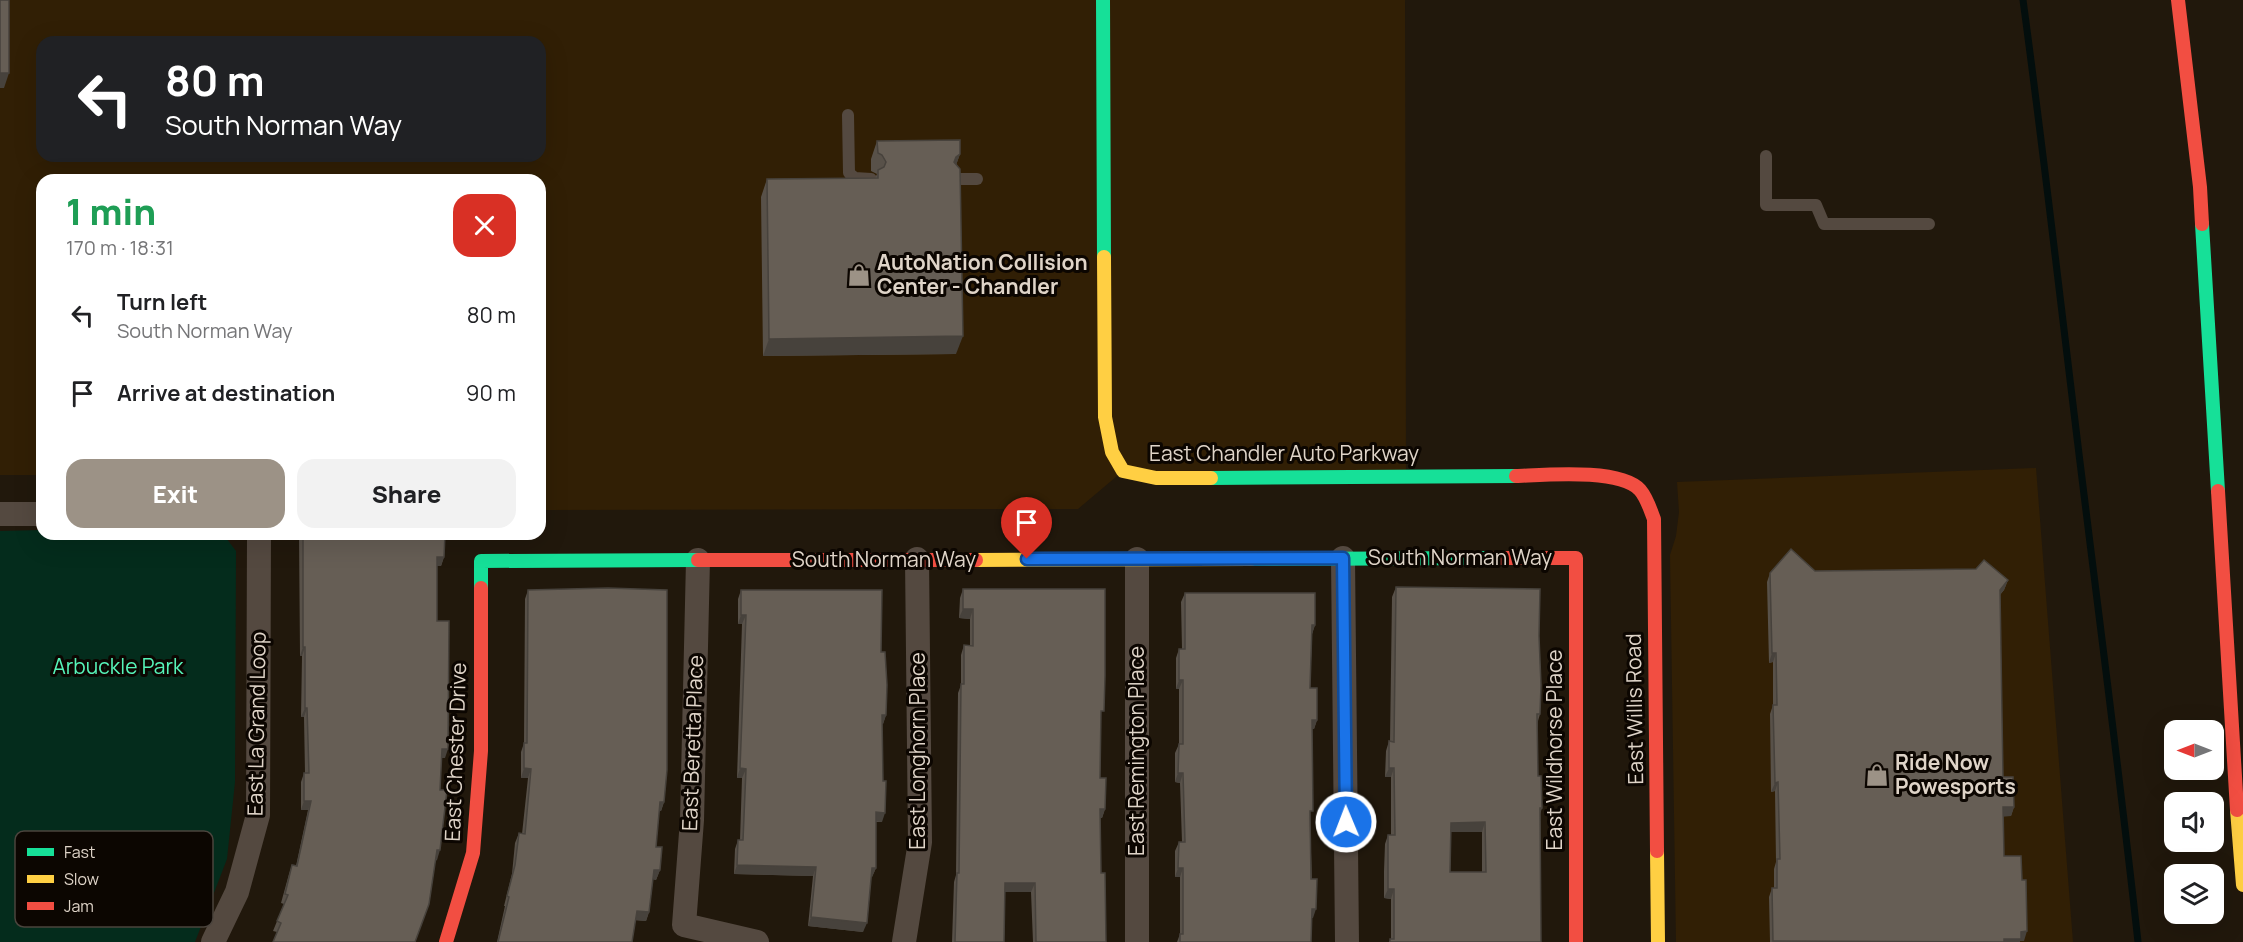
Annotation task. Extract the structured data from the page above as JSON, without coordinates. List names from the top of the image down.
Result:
{
  "streets": {
    "main road": [
      "East Chandler Auto Parkway",
      "South Norman Way",
      "East Willis Road",
      "East Wildhorse Place",
      "East Chester Drive"
    ],
    "street": [
      "East La Grand Loop",
      "East Beretta Place",
      "East Longhorn Place",
      "East Remington Place"
    ]
  },
  "crossings": [
    ["East Chandler Auto Parkway", "East Willis Road"],
    ["South Norman Way", "East Beretta Place"],
    ["South Norman Way", "East Wildhorse Place"],
    ["South Norman Way", "East Longhorn Place"],
    ["South Norman Way", "East Remington Place"],
    ["South Norman Way", "East Chester Drive"]
  ],
  "parks": ["Arbuckle Park"],
  "places": {
    "shop": ["AutoNation Collision Center - Chandler", "Ride Now Powesports"]
  },
  "legend": ["Fast", "Slow", "Jam"],
  "north": "left",
  "page": {
    "turn": ["80 m", "South Norman Way"],
    "heading": ["1 min", "170 m · 18:31"],
    "list": [
      {
        "name": "Turn left",
        "note": "South Norman Way",
        "value": "80 m"
      },
      {
        "name": "Arrive at destination",
        "value": "90 m"
      }
    ],
    "buttons": ["Exit", "Share"]
  }
}
